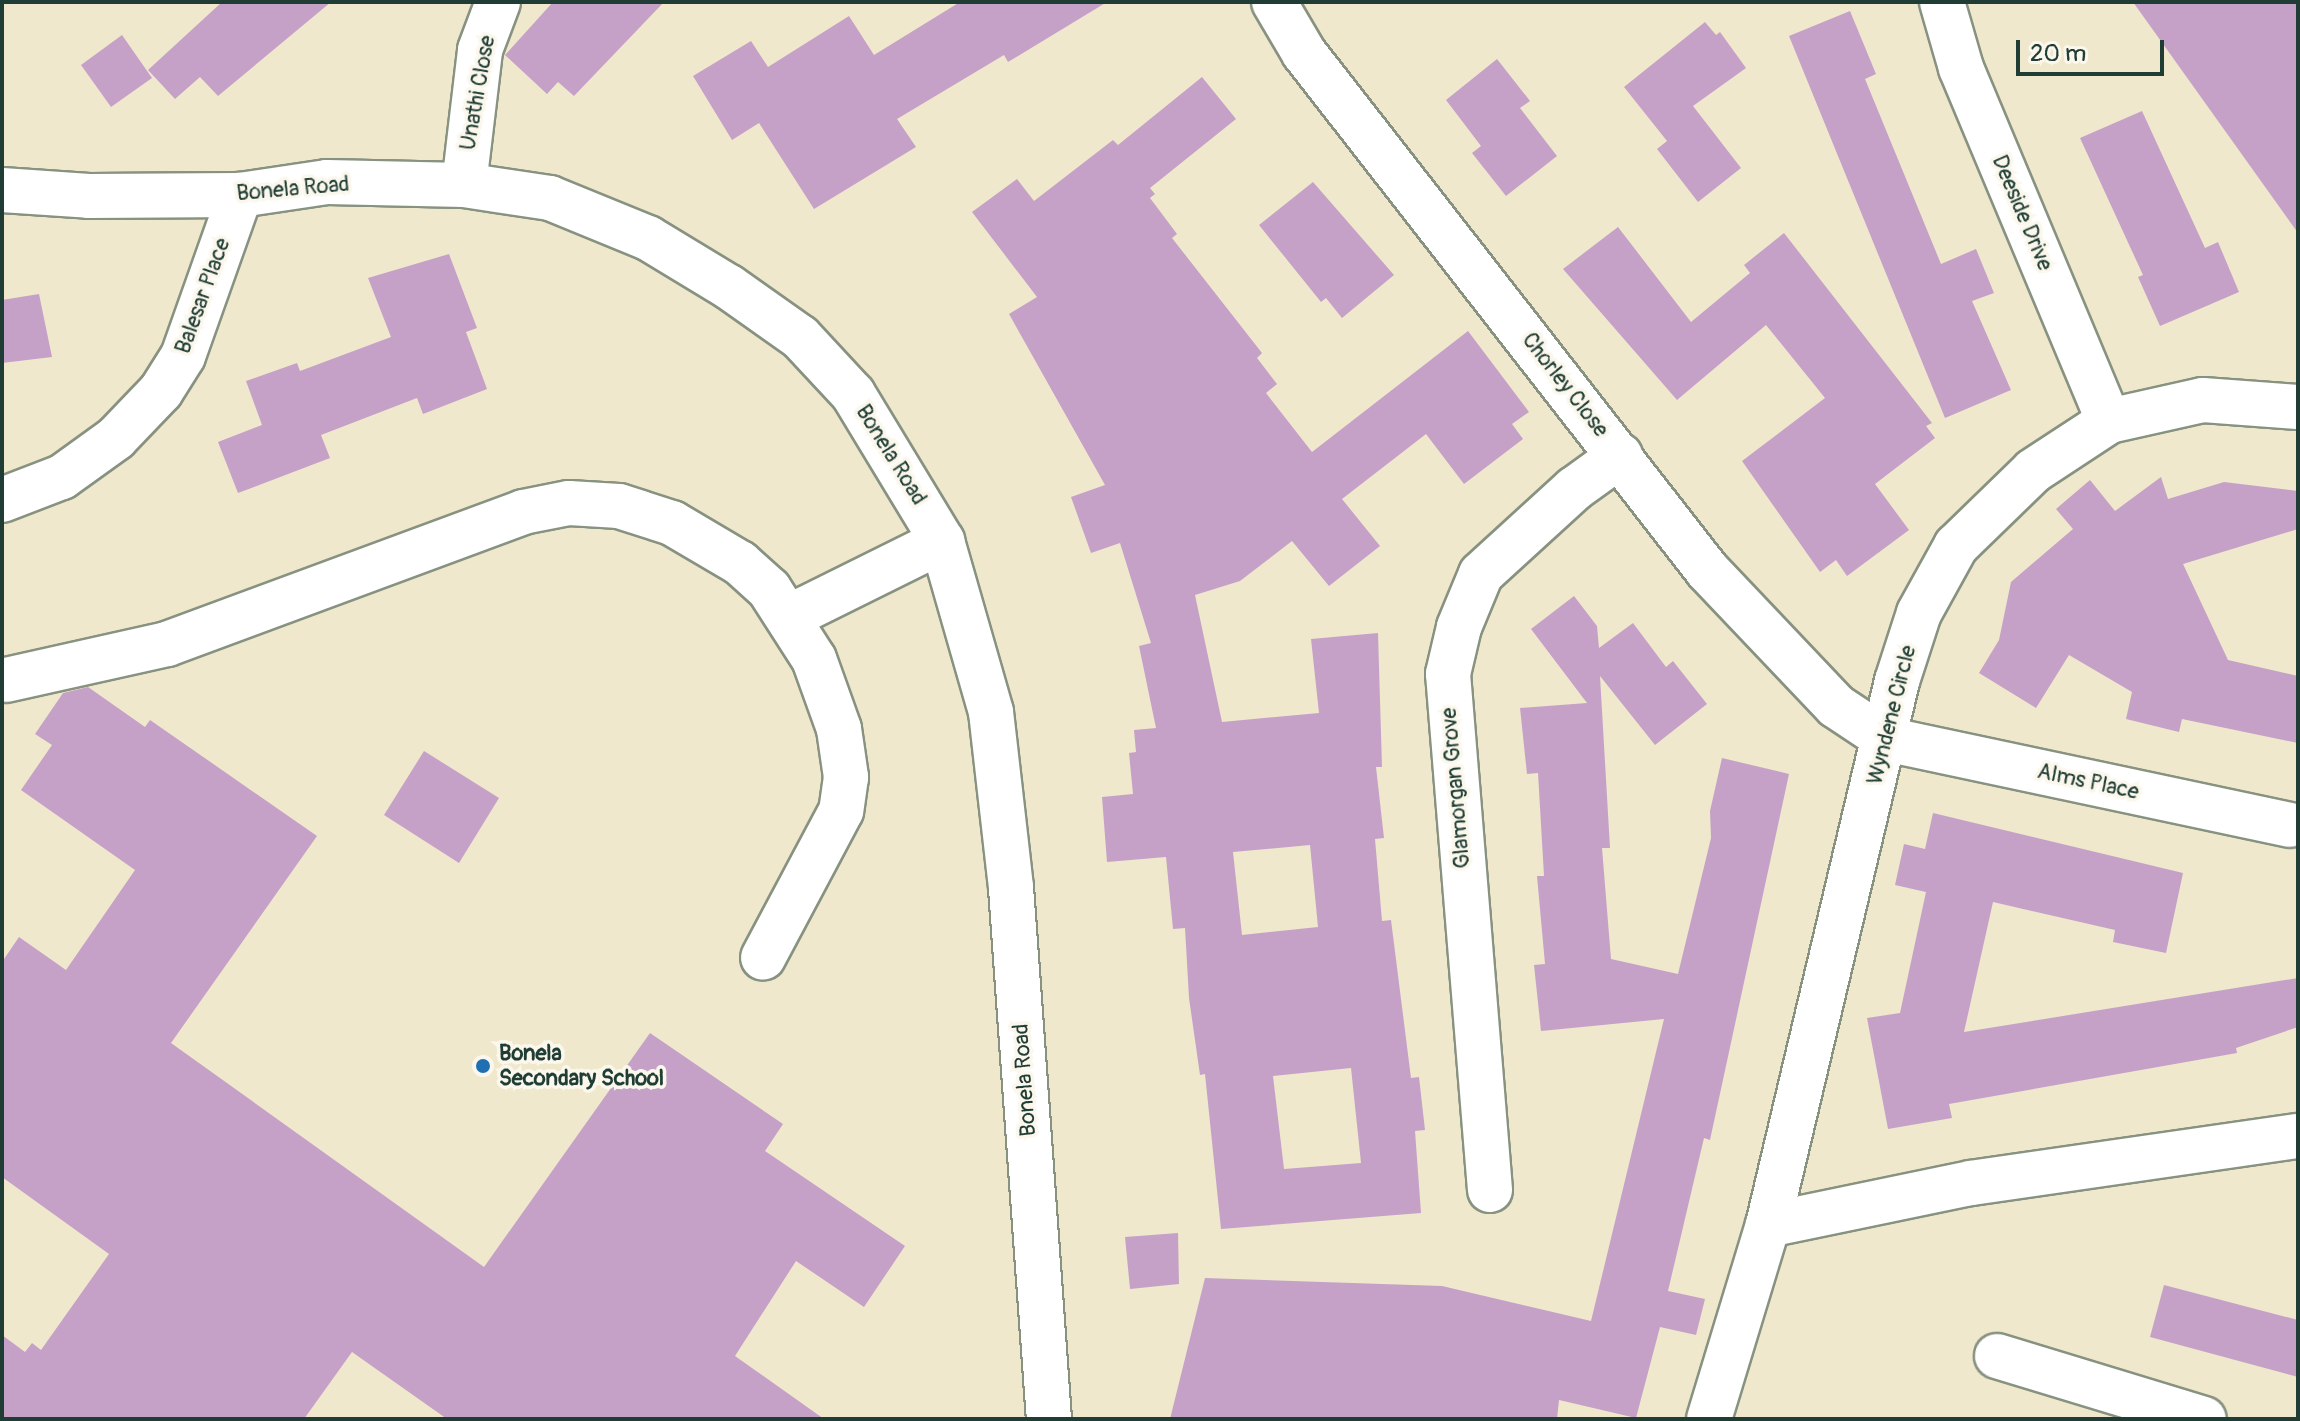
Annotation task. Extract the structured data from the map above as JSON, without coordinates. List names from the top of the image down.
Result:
{
  "streets": {
    "street": [
      "Unathi Close",
      "Bonela Road",
      "Deeside Drive",
      "Balesar Place",
      "Chorley Close",
      "Wyndene Circle",
      "Alms Place",
      "Glamorgan Grove"
    ]
  },
  "crossings": [
    ["Unathi Close", "Bonela Road"],
    ["Bonela Road", "Balesar Place"],
    ["Deeside Drive", "Wyndene Circle"],
    ["Chorley Close", "Wyndene Circle"],
    ["Chorley Close", "Alms Place"],
    ["Chorley Close", "Glamorgan Grove"],
    ["Wyndene Circle", "Alms Place"]
  ],
  "places": ["Bonela Secondary School"],
  "scale_bar": "20 m"
}
